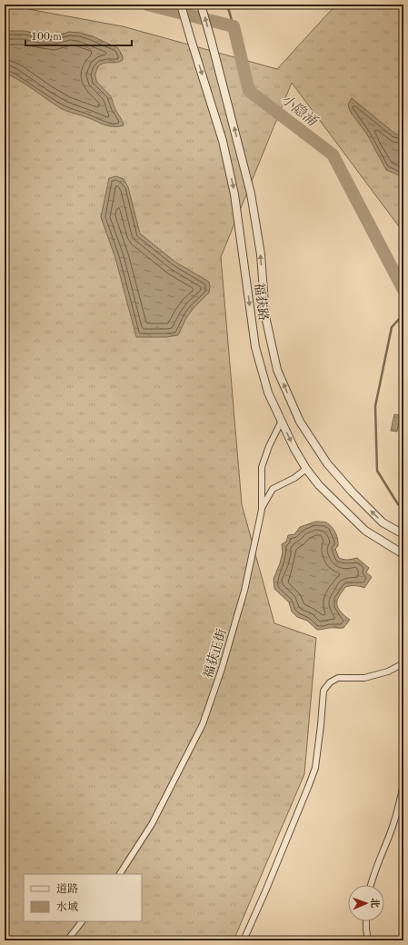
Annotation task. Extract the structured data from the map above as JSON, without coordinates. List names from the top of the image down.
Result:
{
  "streets": {
    "street": ["福获路", "福获正街"]
  },
  "crossings": [
    ["福获路", "福获正街"]
  ],
  "water": ["小隐涌"],
  "legend": ["道路", "水域"],
  "scale_bar": "100 m",
  "north": "right"
}
